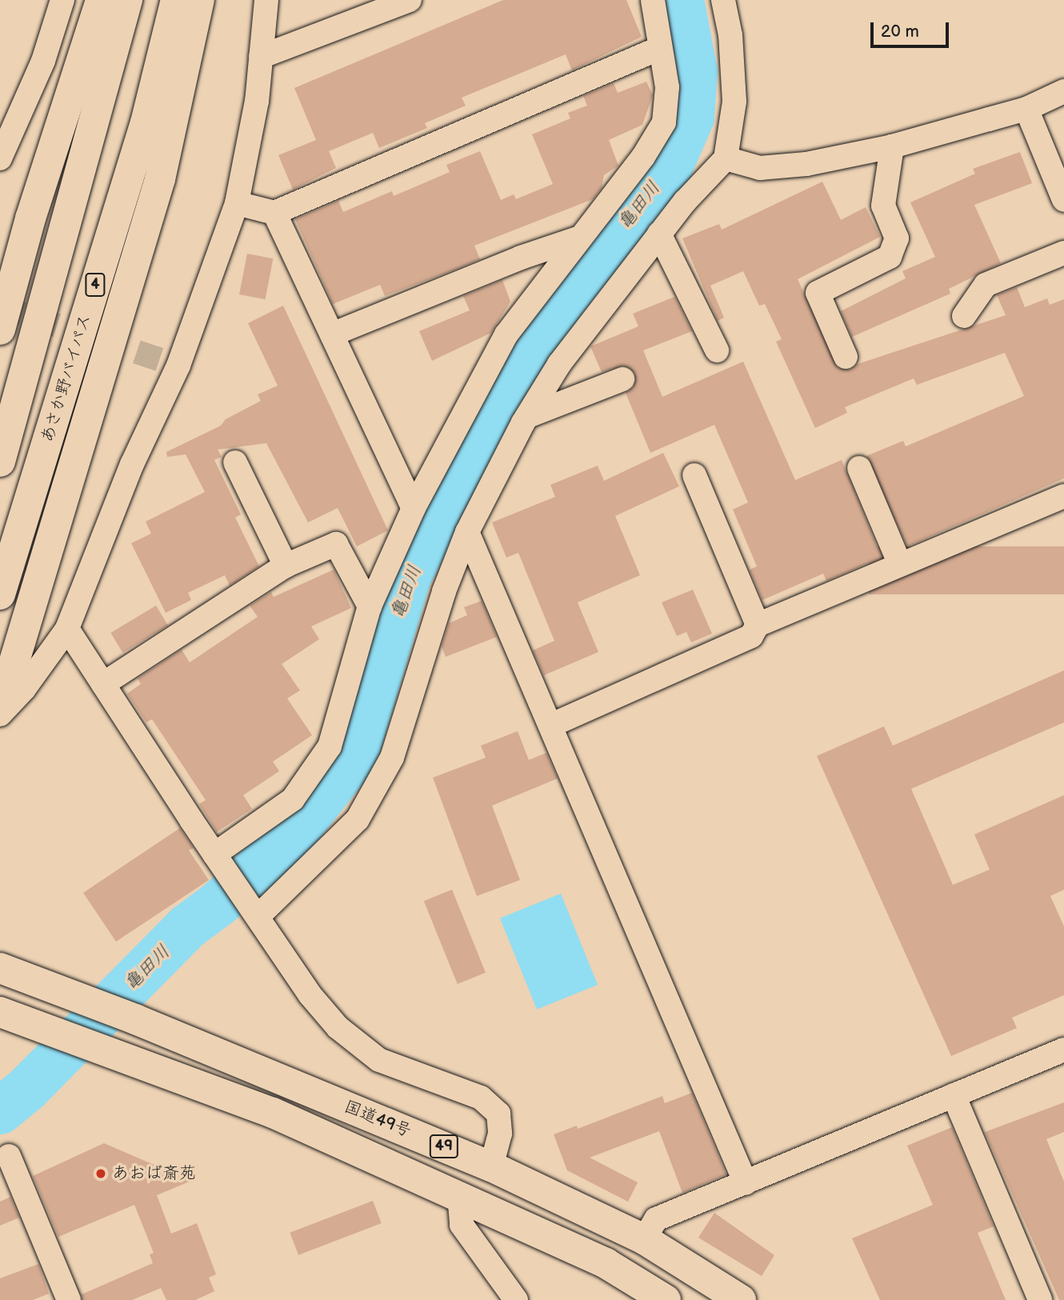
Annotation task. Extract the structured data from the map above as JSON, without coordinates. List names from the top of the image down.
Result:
{
  "streets": {
    "highway": [
      "4",
      "あさか野バイパス",
      "国道49号",
      "49"
    ]
  },
  "water": ["亀田川"],
  "places": ["あおば斎苑"],
  "scale_bar": "20 m"
}
